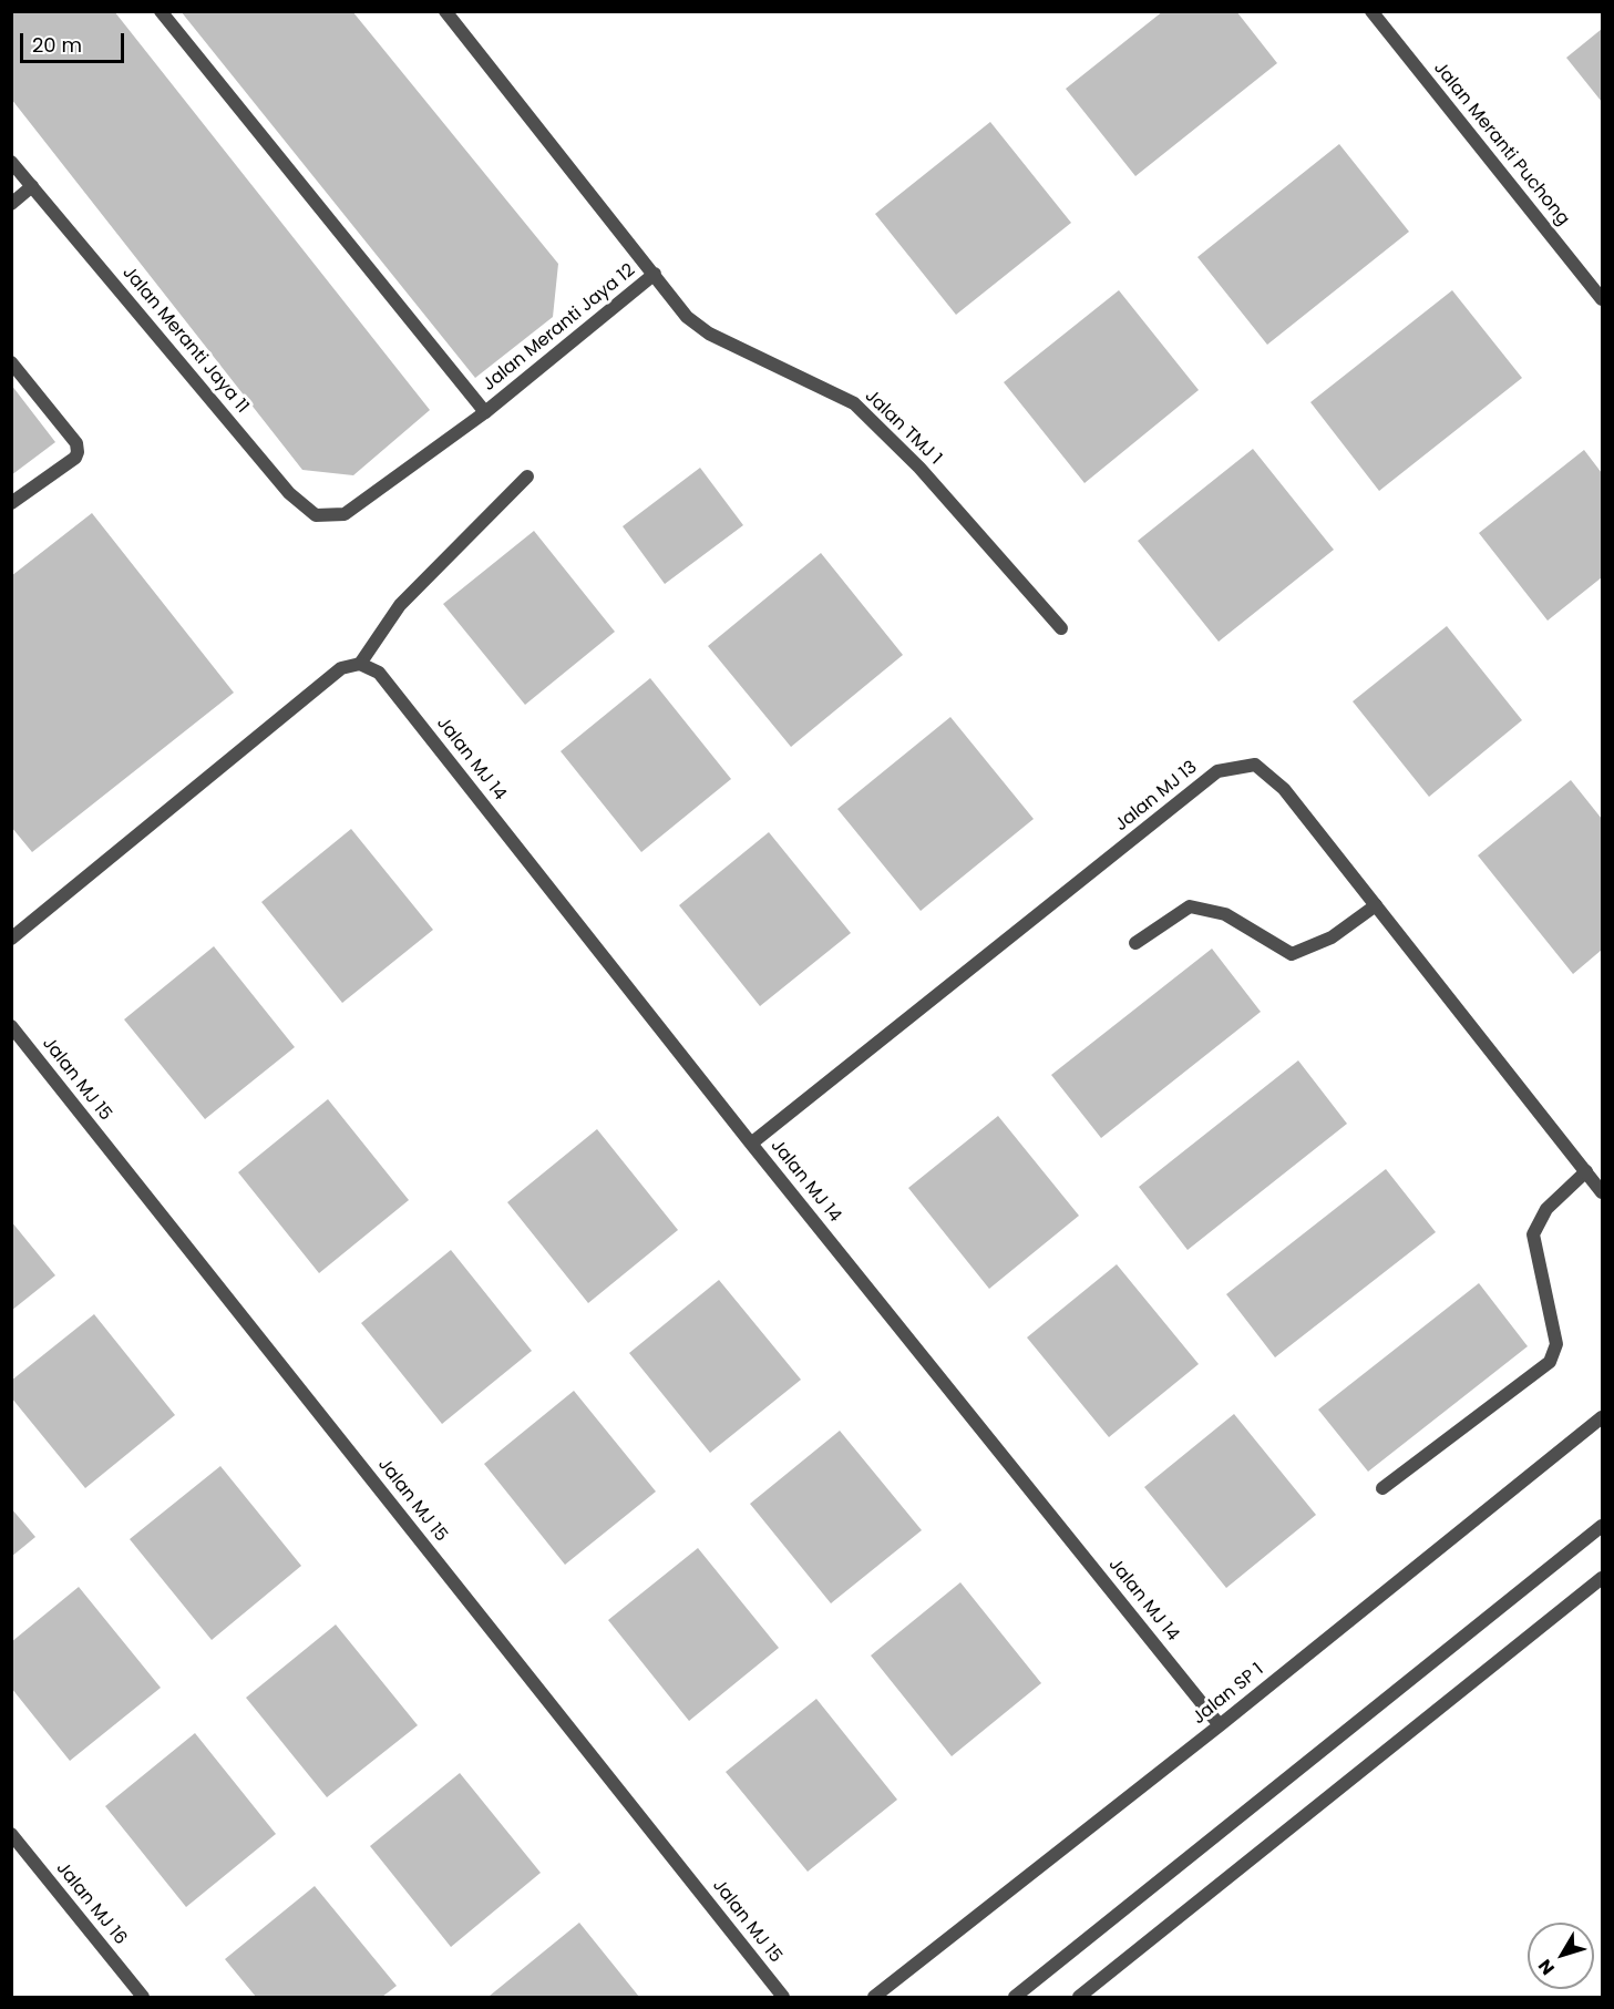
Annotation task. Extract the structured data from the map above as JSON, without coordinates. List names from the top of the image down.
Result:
{
  "streets": {
    "street": [
      "Jalan Meranti Puchong",
      "Jalan Meranti Jaya 12",
      "Jalan Meranti Jaya 11",
      "Jalan TMJ 1",
      "Jalan MJ 14",
      "Jalan MJ 13",
      "Jalan MJ 15",
      "Jalan SP 1",
      "Jalan MJ 16"
    ]
  },
  "crossings": [
    ["Jalan Meranti Jaya 12", "Jalan Meranti Jaya 11"],
    ["Jalan Meranti Jaya 12", "Jalan TMJ 1"],
    ["Jalan MJ 14", "Jalan MJ 13"],
    ["Jalan MJ 14", "Jalan SP 1"]
  ],
  "scale_bar": "20 m",
  "north": "bottom left"
}
